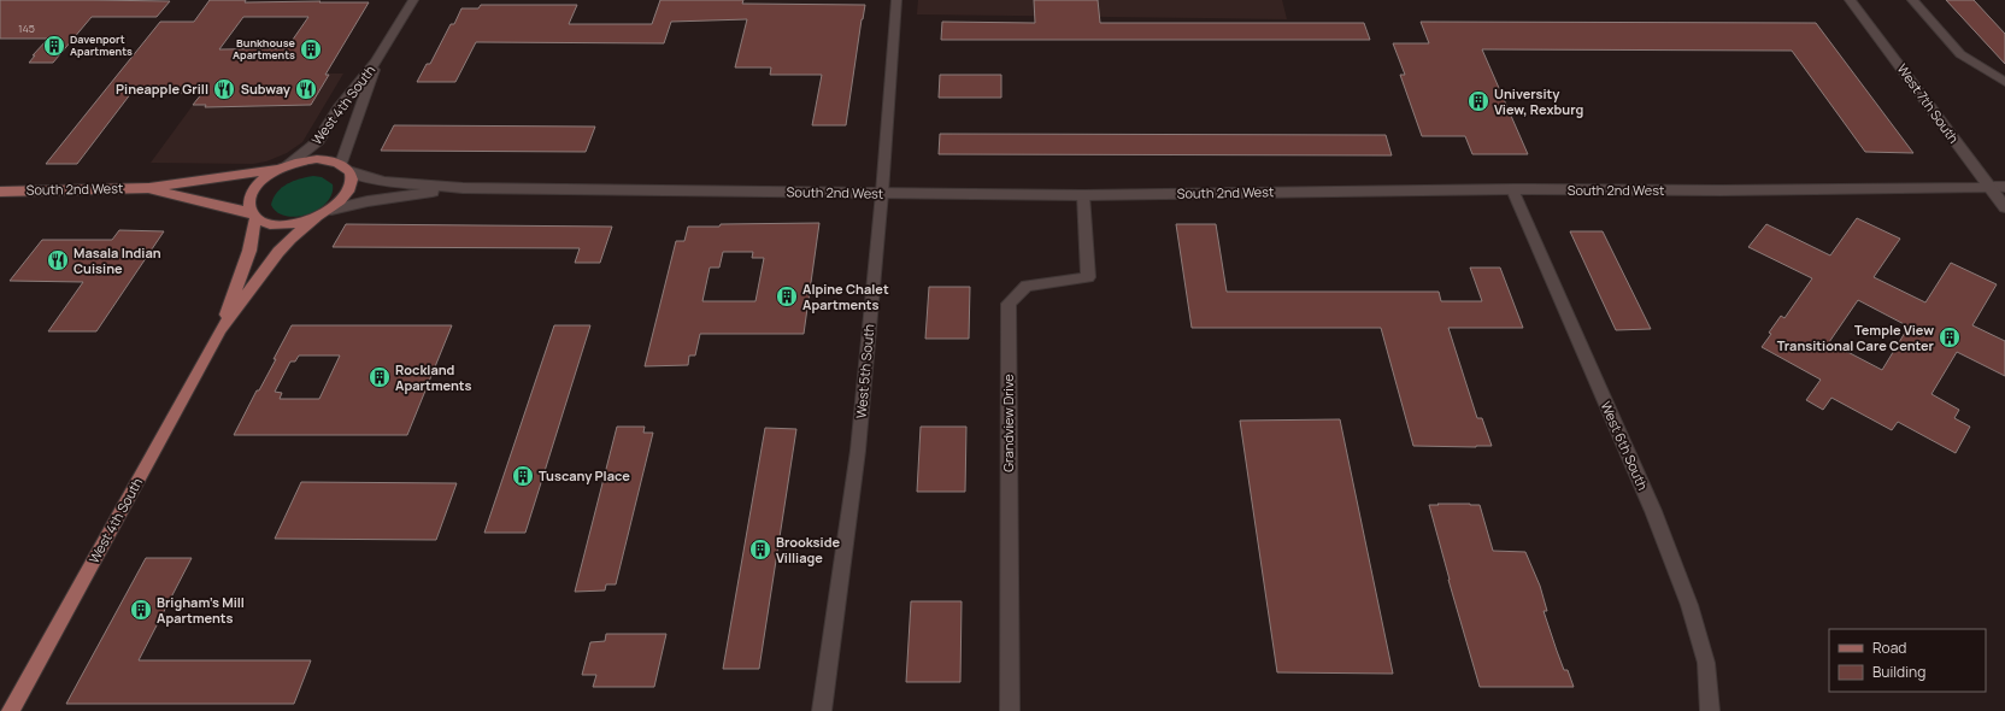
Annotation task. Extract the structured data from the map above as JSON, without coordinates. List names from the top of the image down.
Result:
{
  "streets": {
    "main road": ["West 4th South", "South 2nd West"],
    "street": [
      "West 7th South",
      "West 5th South",
      "Grandview Drive",
      "West 6th South"
    ]
  },
  "crossings": [
    ["West 7th South", "South 2nd West"],
    ["West 4th South", "South 2nd West"],
    ["South 2nd West", "West 5th South"],
    ["South 2nd West", "Grandview Drive"],
    ["South 2nd West", "West 6th South"]
  ],
  "places": {
    "building": [
      "Davenport Apartments",
      "Bunkhouse Apartments",
      "University View, Rexburg",
      "Alpine Chalet Apartments",
      "Temple View Transitional Care Center",
      "Rockland Apartments",
      "Tuscany Place",
      "Brookside Villiage",
      "Brigham's Mill Apartments"
    ],
    "restaurant": ["Pineapple Grill", "Subway", "Masala Indian Cuisine"]
  },
  "house_numbers": ["145"],
  "legend": ["Road", "Building"]
}
